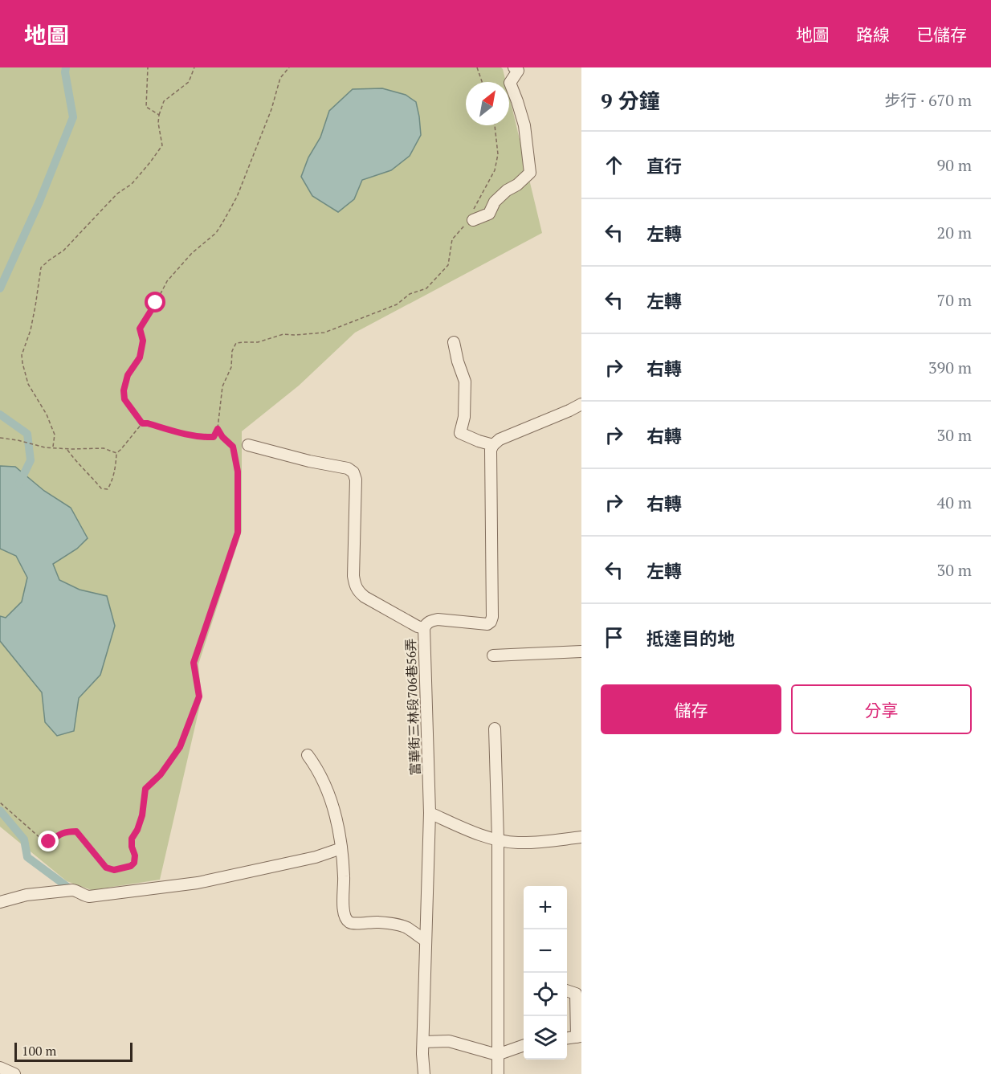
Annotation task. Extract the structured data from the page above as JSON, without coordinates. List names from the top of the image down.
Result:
{
  "streets": {
    "street": ["富華街三林段706巷56弄"]
  },
  "scale_bar": "100 m",
  "north": "top right",
  "page": {
    "header": "地圖",
    "nav": ["地圖", "路線", "已儲存"],
    "heading": ["9 分鐘", "步行 · 670 m"],
    "list": [
      ["直行", "90 m"],
      ["左轉", "20 m"],
      ["左轉", "70 m"],
      ["右轉", "390 m"],
      ["右轉", "30 m"],
      ["右轉", "40 m"],
      ["左轉", "30 m"],
      "抵達目的地"
    ],
    "buttons": ["儲存", "分享"],
    "map_buttons": ["+", "−"],
    "scale": "100 m"
  }
}
